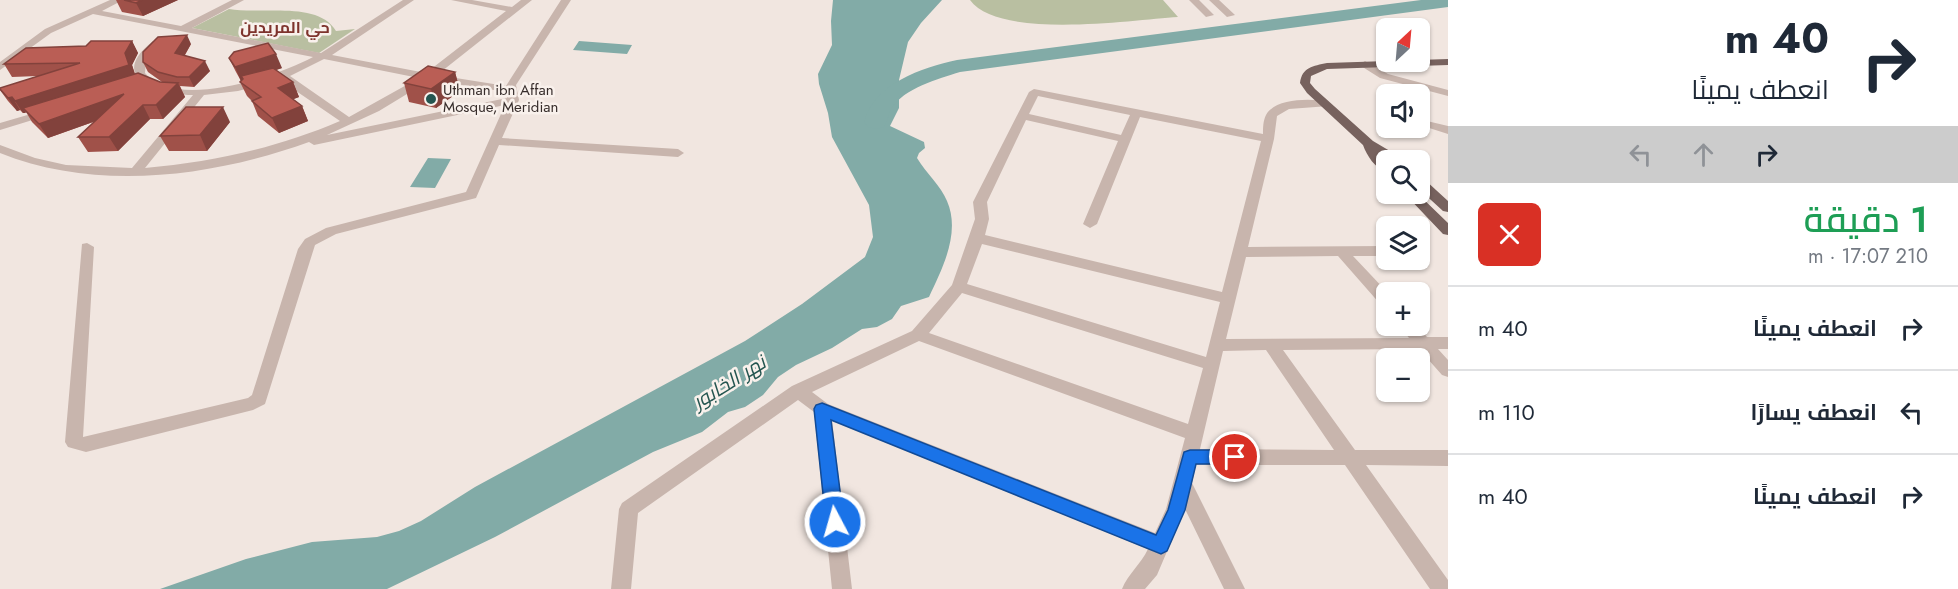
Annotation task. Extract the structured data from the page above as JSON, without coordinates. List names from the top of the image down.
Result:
{
  "districts": ["حي المريدين"],
  "water": ["نهر الخابور"],
  "places": ["Uthman ibn Affan Mosque, Meridian"],
  "north": "top right",
  "page": {
    "turn": ["40 m", "انعطف يمينًا"],
    "map_buttons": ["+", "−"],
    "heading": ["1 دقيقة", "210 m · 17:07"],
    "list": [
      {
        "name": "انعطف يمينًا",
        "value": "40 m"
      },
      {
        "name": "انعطف يسارًا",
        "value": "110 m"
      },
      {
        "name": "انعطف يمينًا",
        "value": "40 m"
      }
    ]
  }
}
